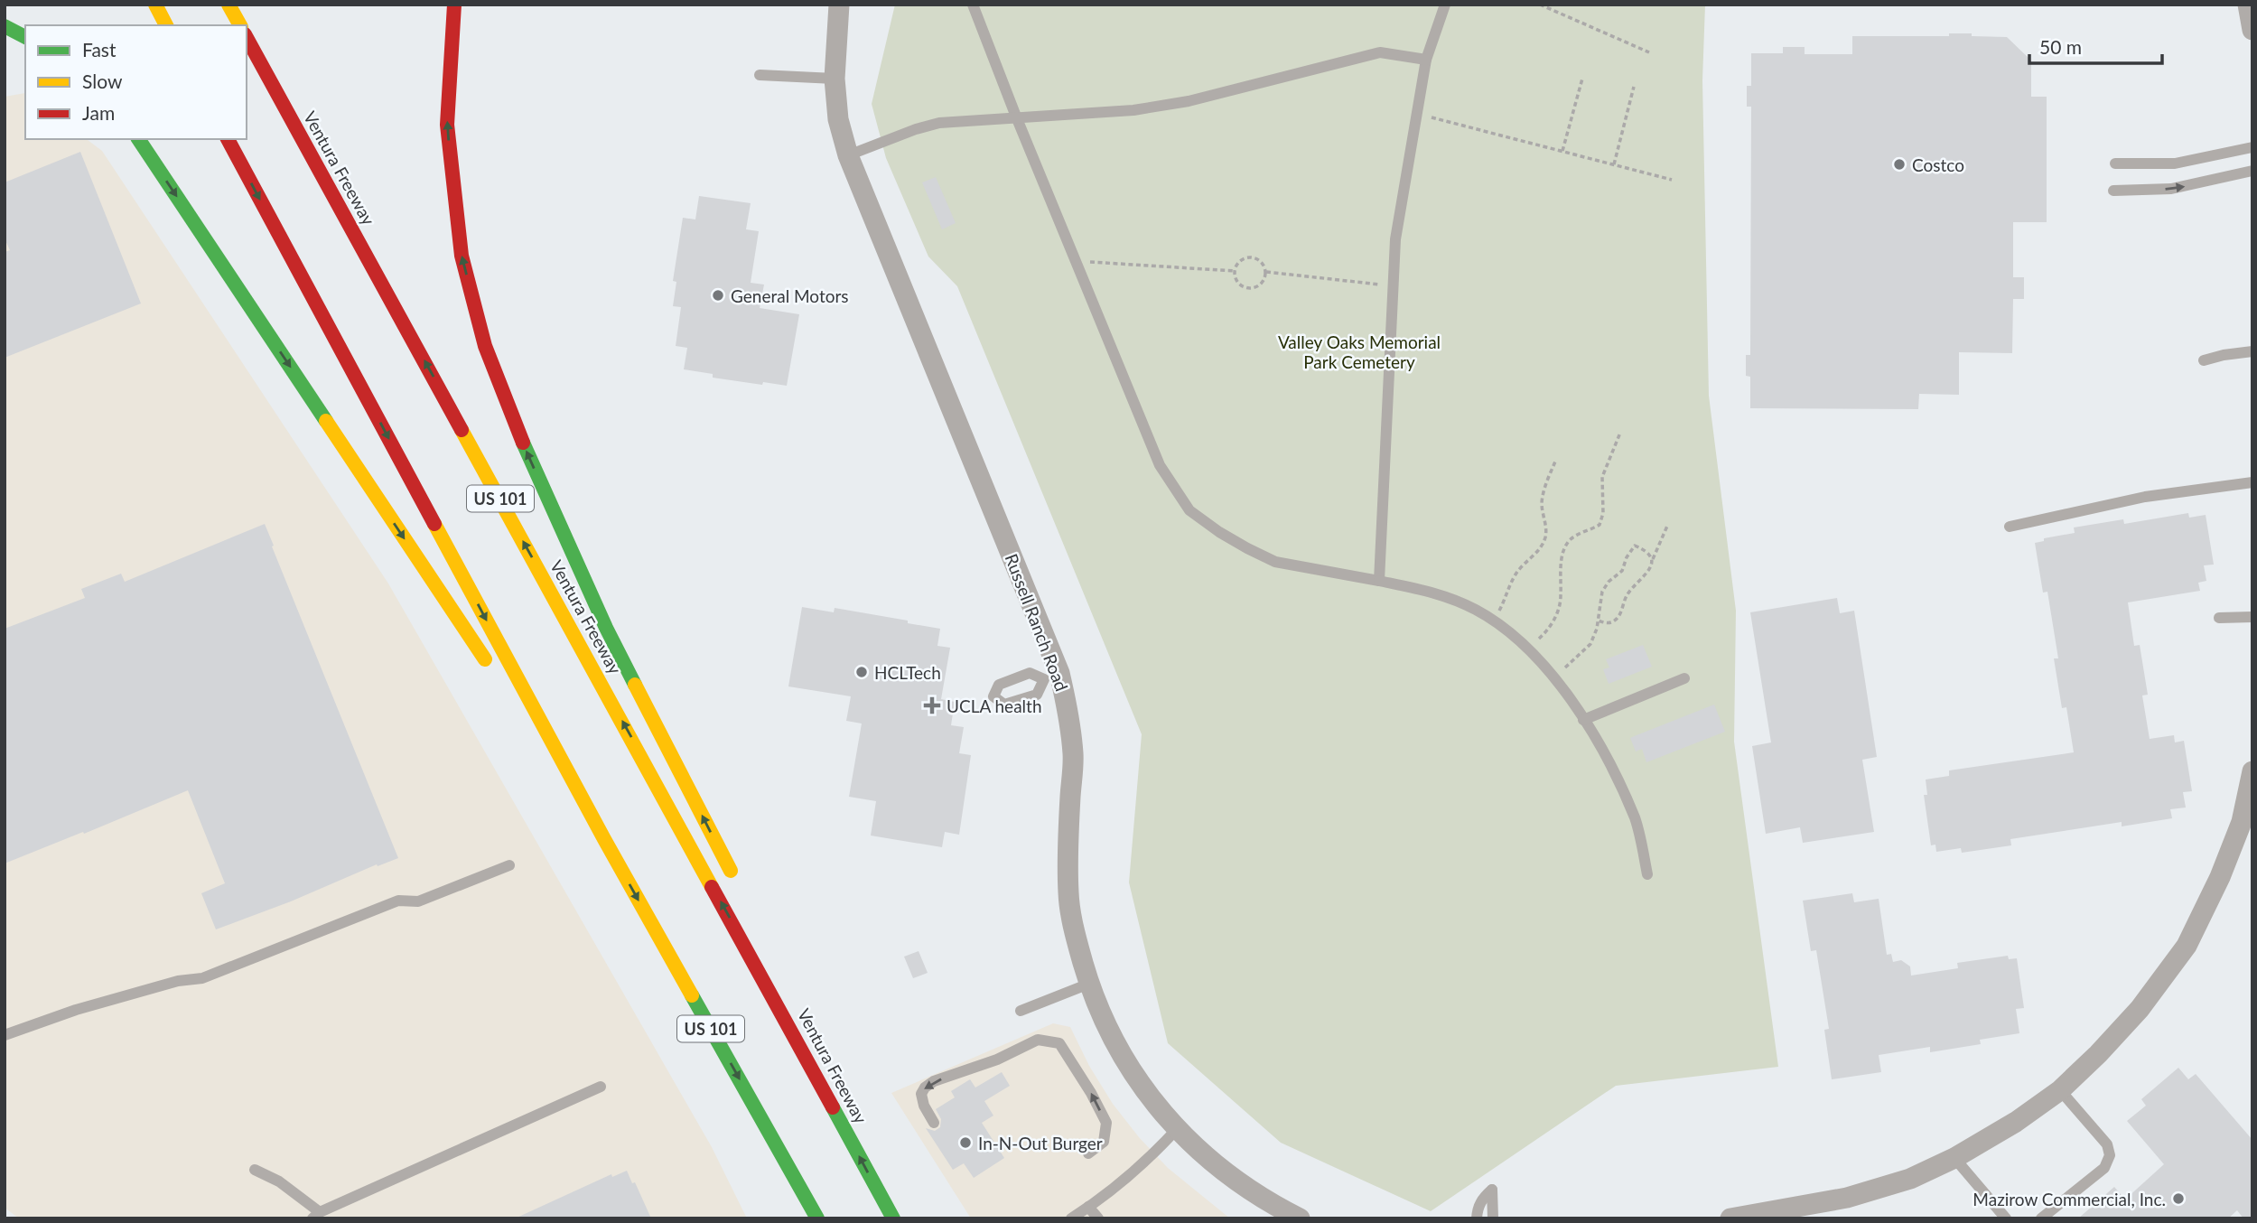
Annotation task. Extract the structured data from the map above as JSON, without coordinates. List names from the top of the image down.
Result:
{
  "streets": {
    "highway": ["Ventura Freeway", "US 101"],
    "street": ["Russell Ranch Road"]
  },
  "parks": ["Valley Oaks Memorial Park Cemetery"],
  "places": {
    "other": [
      "Costco",
      "General Motors",
      "HCLTech",
      "In-N-Out Burger",
      "Mazirow Commercial, Inc."
    ],
    "health": ["UCLA health"]
  },
  "legend": ["Fast", "Slow", "Jam"],
  "scale_bar": "50 m"
}
